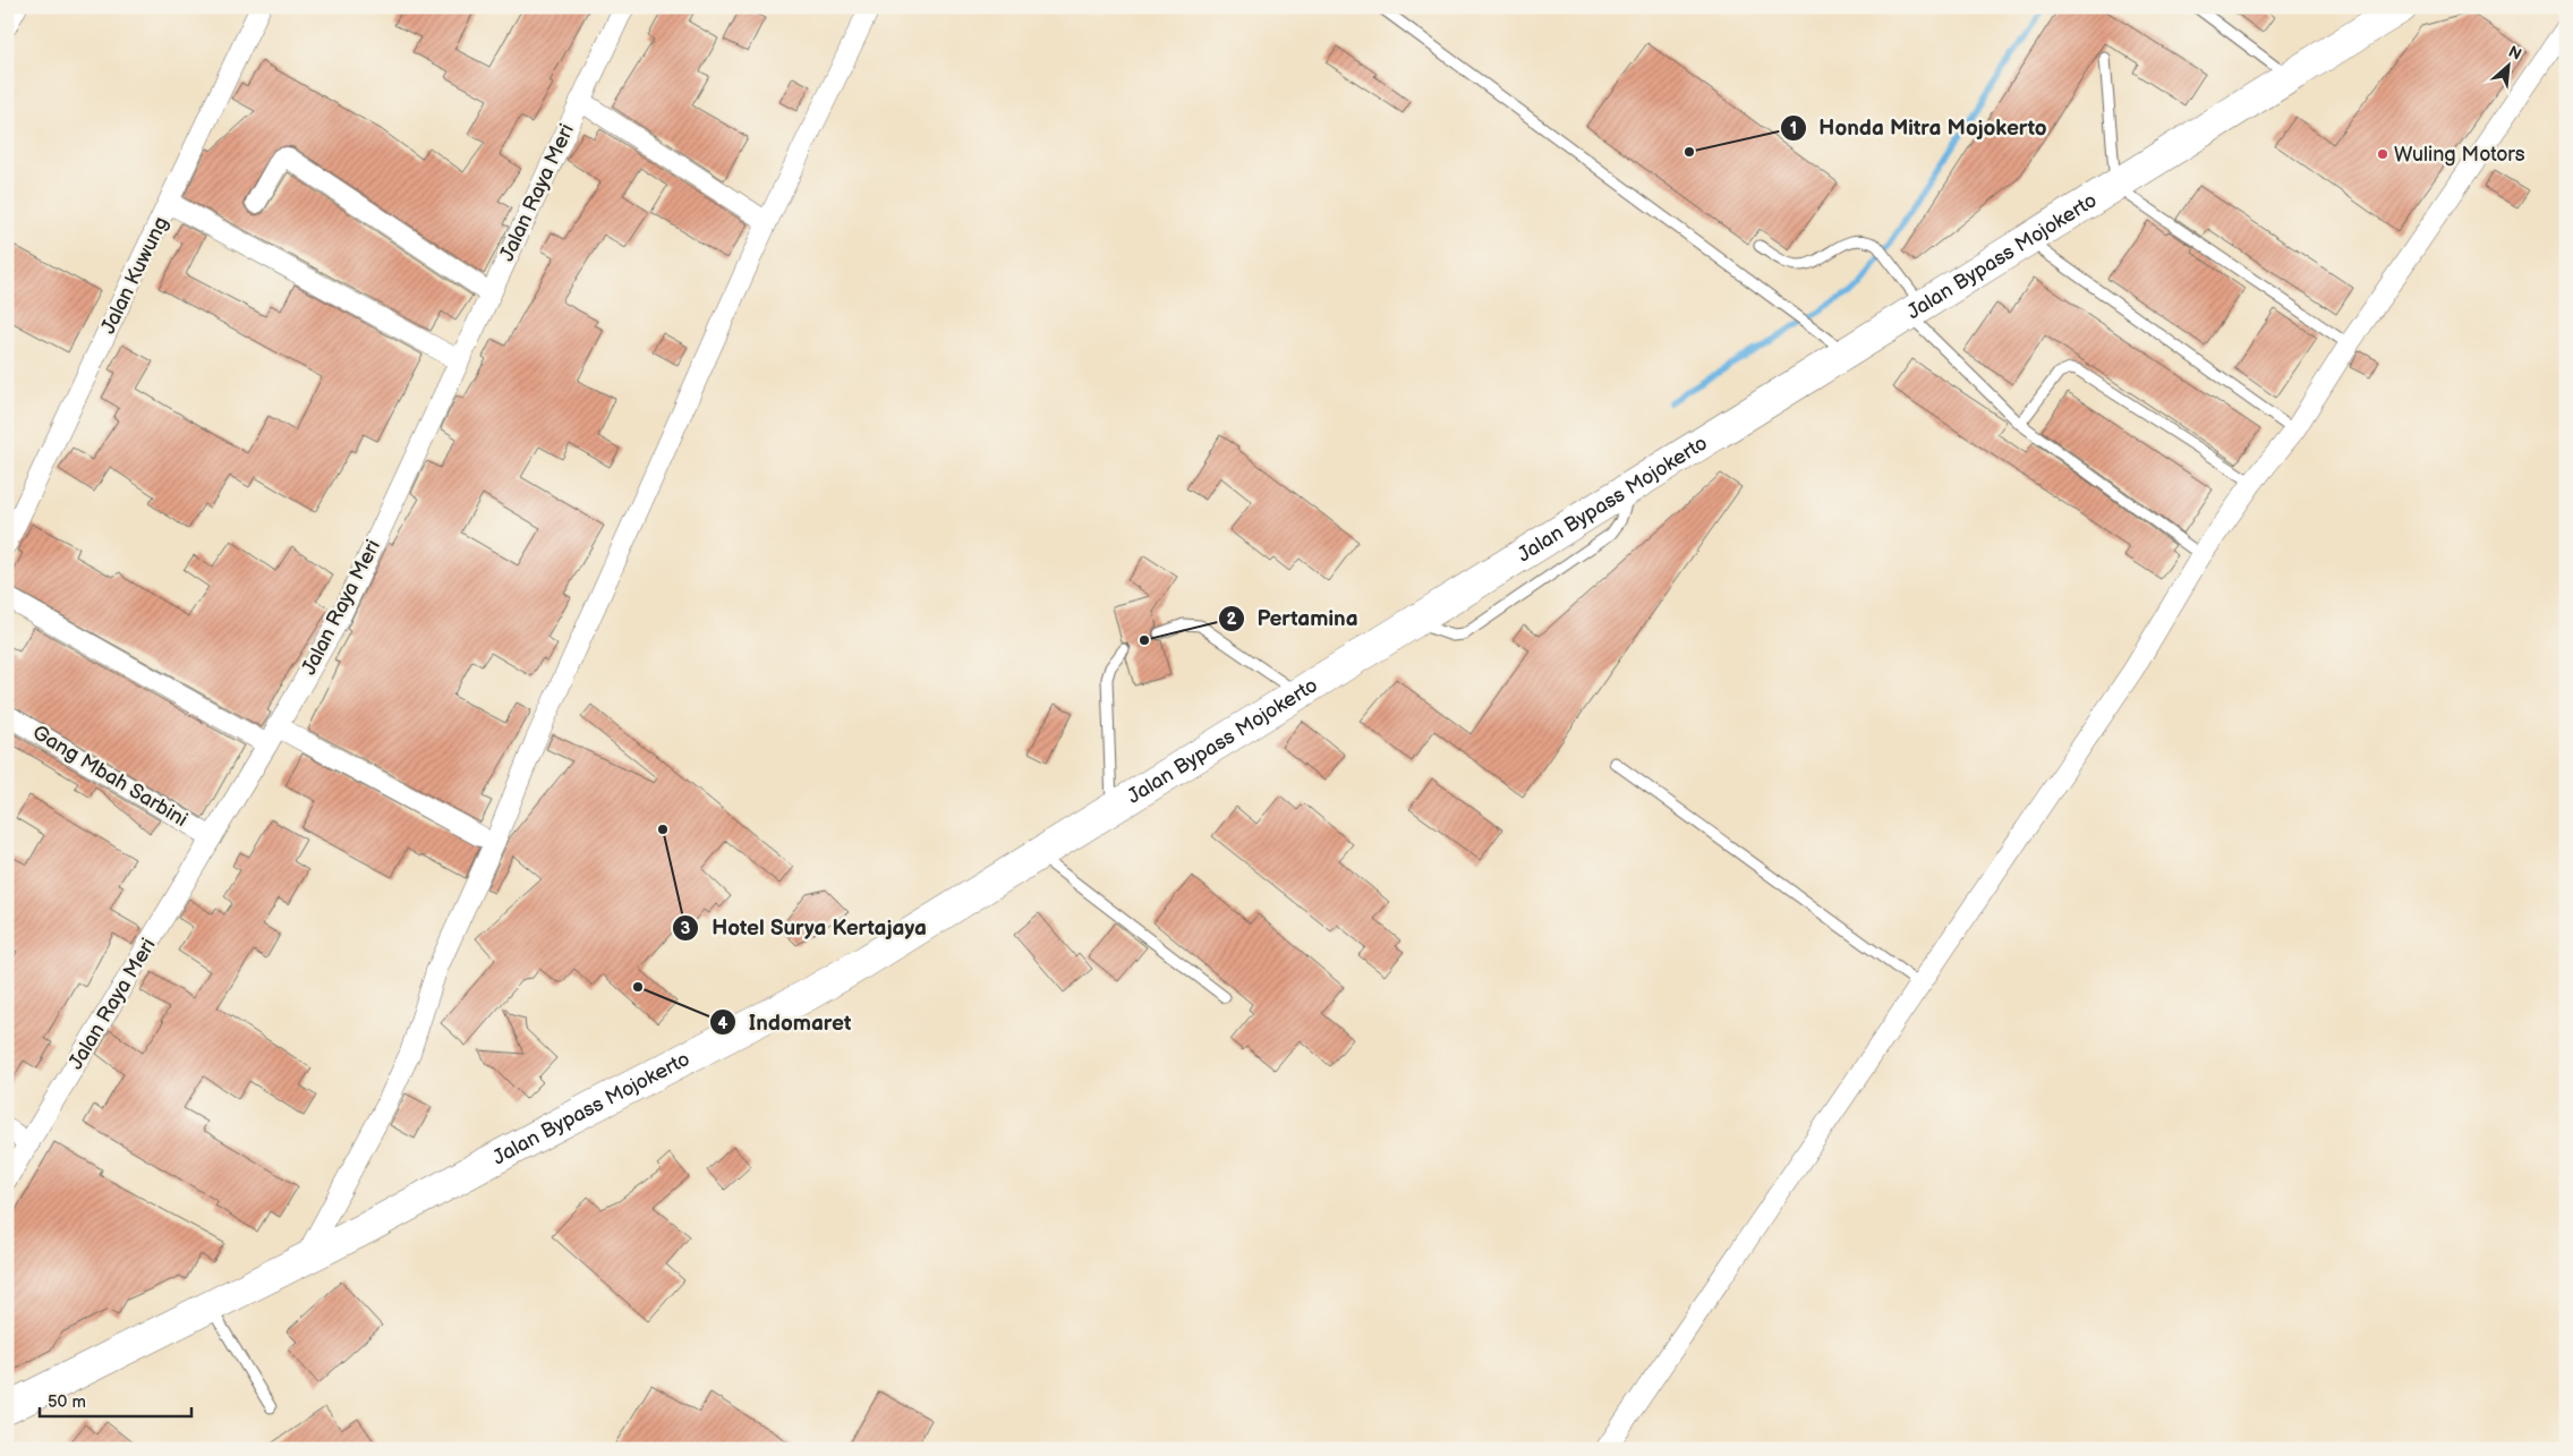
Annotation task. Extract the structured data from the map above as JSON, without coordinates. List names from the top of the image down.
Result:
{
  "streets": {
    "highway": ["Jalan Bypass Mojokerto"],
    "street": ["Jalan Raya Meri", "Jalan Kuwung", "Gang Mbah Sarbini"]
  },
  "crossings": [
    ["Jalan Raya Meri", "Gang Mbah Sarbini"]
  ],
  "places": [
    "Honda Mitra Mojokerto",
    "Wuling Motors",
    "Pertamina",
    "Hotel Surya Kertajaya",
    "Indomaret"
  ],
  "scale_bar": "50 m",
  "north": "top right"
}
